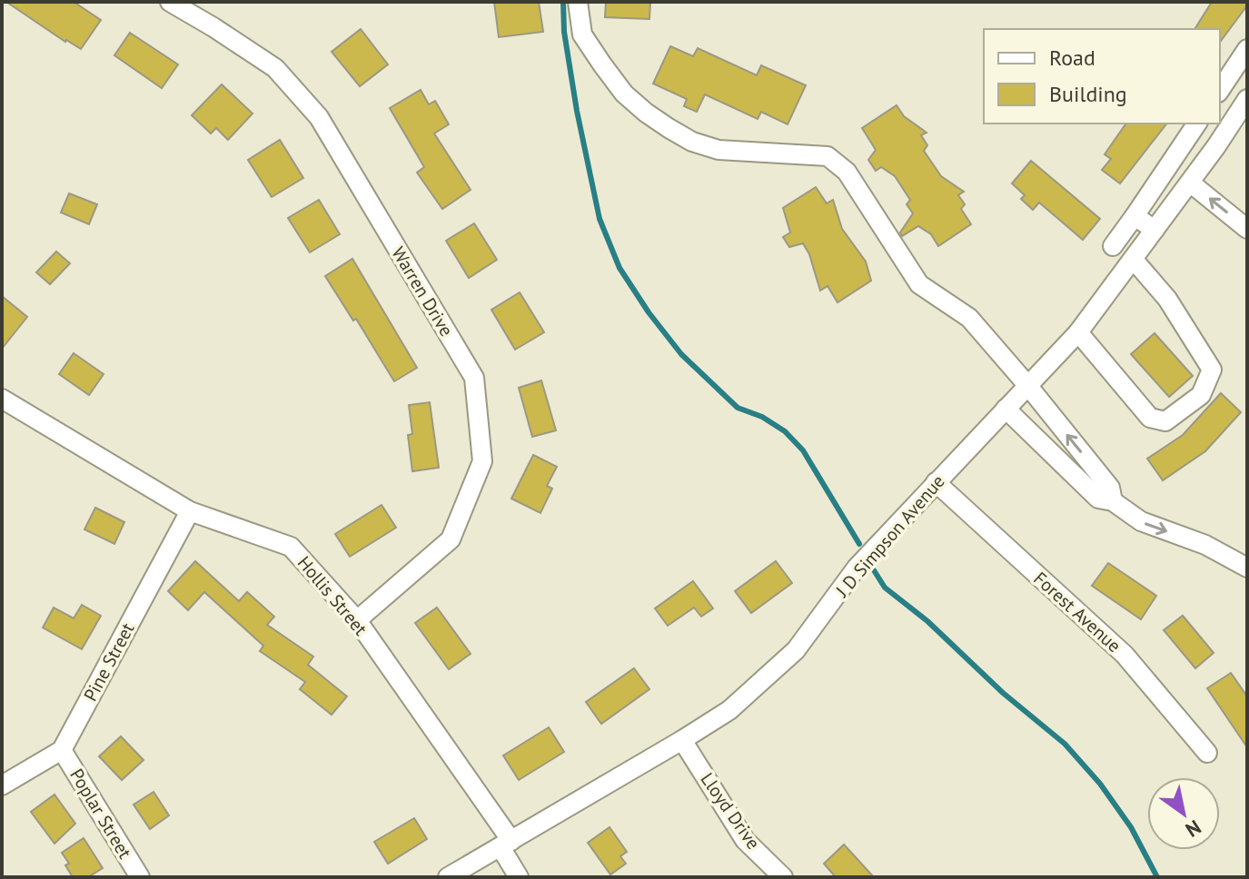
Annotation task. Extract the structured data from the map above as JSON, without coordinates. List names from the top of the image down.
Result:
{
  "streets": {
    "street": [
      "Warren Drive",
      "J D Simpson Avenue",
      "Hollis Street",
      "Forest Avenue",
      "Pine Street",
      "Lloyd Drive",
      "Poplar Street"
    ]
  },
  "crossings": [
    ["Warren Drive", "Hollis Street"],
    ["J D Simpson Avenue", "Hollis Street"],
    ["J D Simpson Avenue", "Forest Avenue"],
    ["J D Simpson Avenue", "Lloyd Drive"],
    ["Hollis Street", "Pine Street"],
    ["Pine Street", "Poplar Street"]
  ],
  "legend": ["Road", "Building"],
  "north": "bottom right"
}
